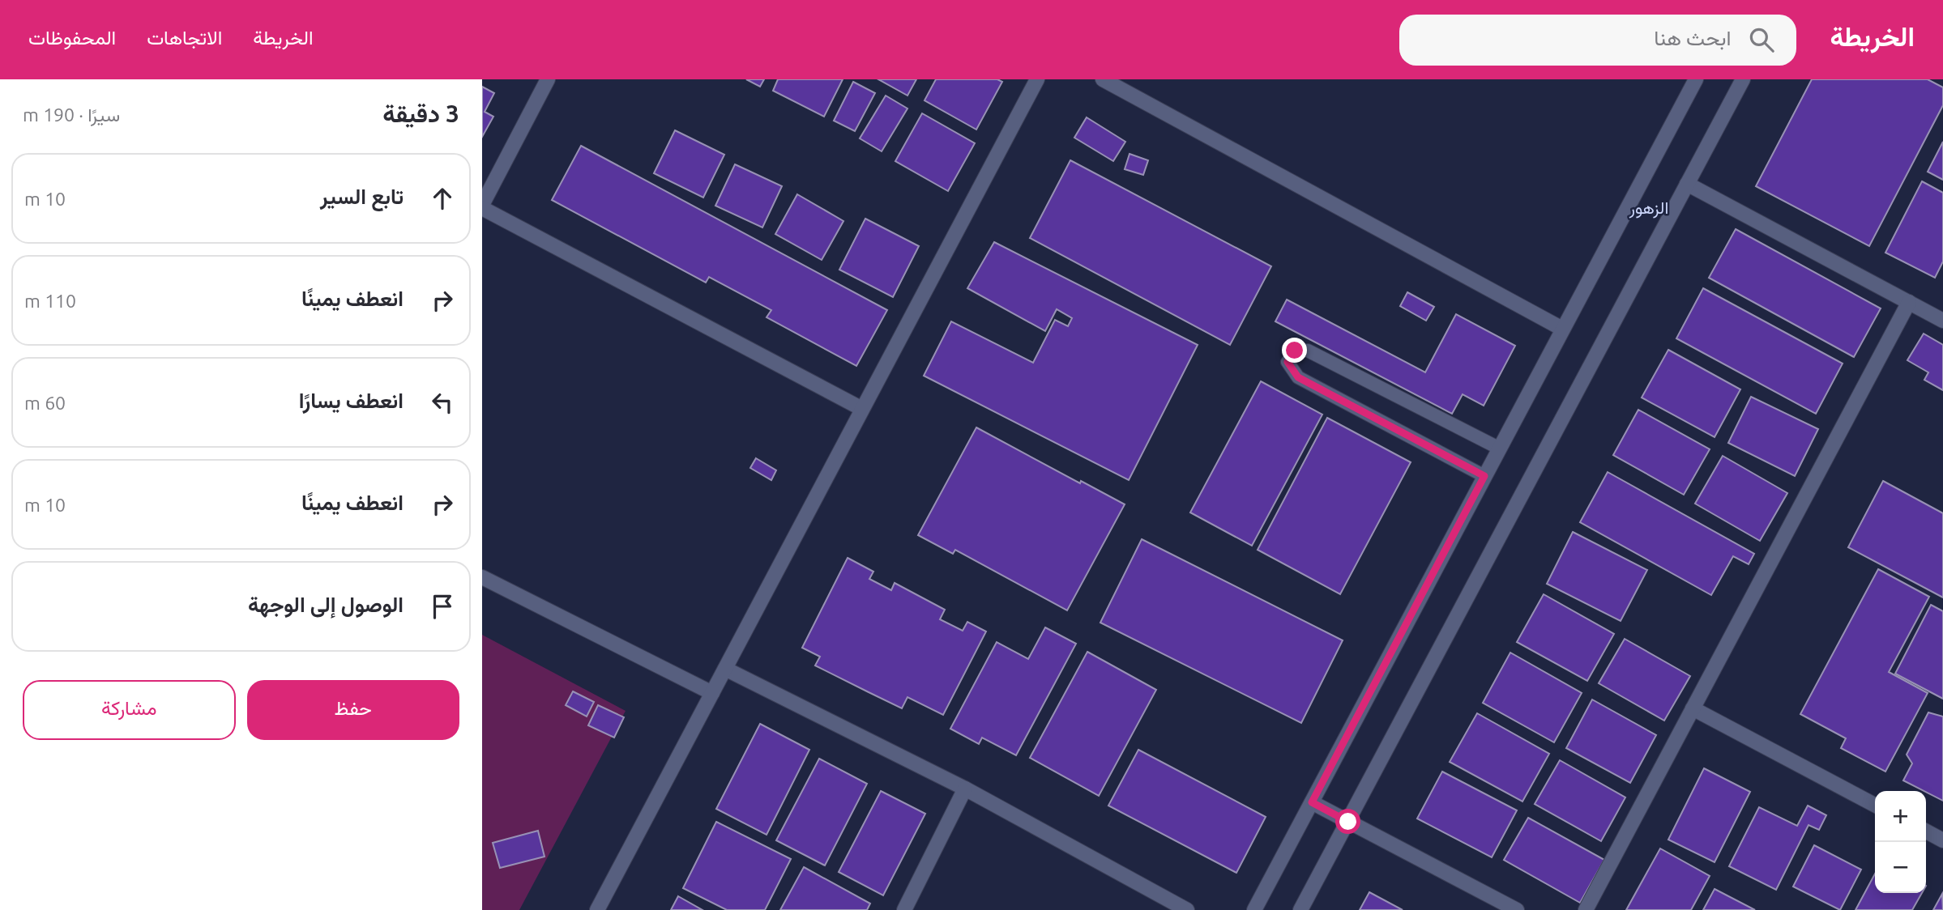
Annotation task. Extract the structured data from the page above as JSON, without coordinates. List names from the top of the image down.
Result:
{
  "districts": ["الزهور"],
  "page": {
    "header": "الخريطة",
    "search": "ابحث هنا",
    "nav": ["الخريطة", "الاتجاهات", "المحفوظات"],
    "heading": ["3 دقيقة", "سيرًا · 190 m"],
    "list": [
      ["تابع السير", "10 m"],
      ["انعطف يمينًا", "110 m"],
      ["انعطف يسارًا", "60 m"],
      ["انعطف يمينًا", "10 m"],
      "الوصول إلى الوجهة"
    ],
    "buttons": ["حفظ", "مشاركة"],
    "map_buttons": ["+", "−"]
  }
}
